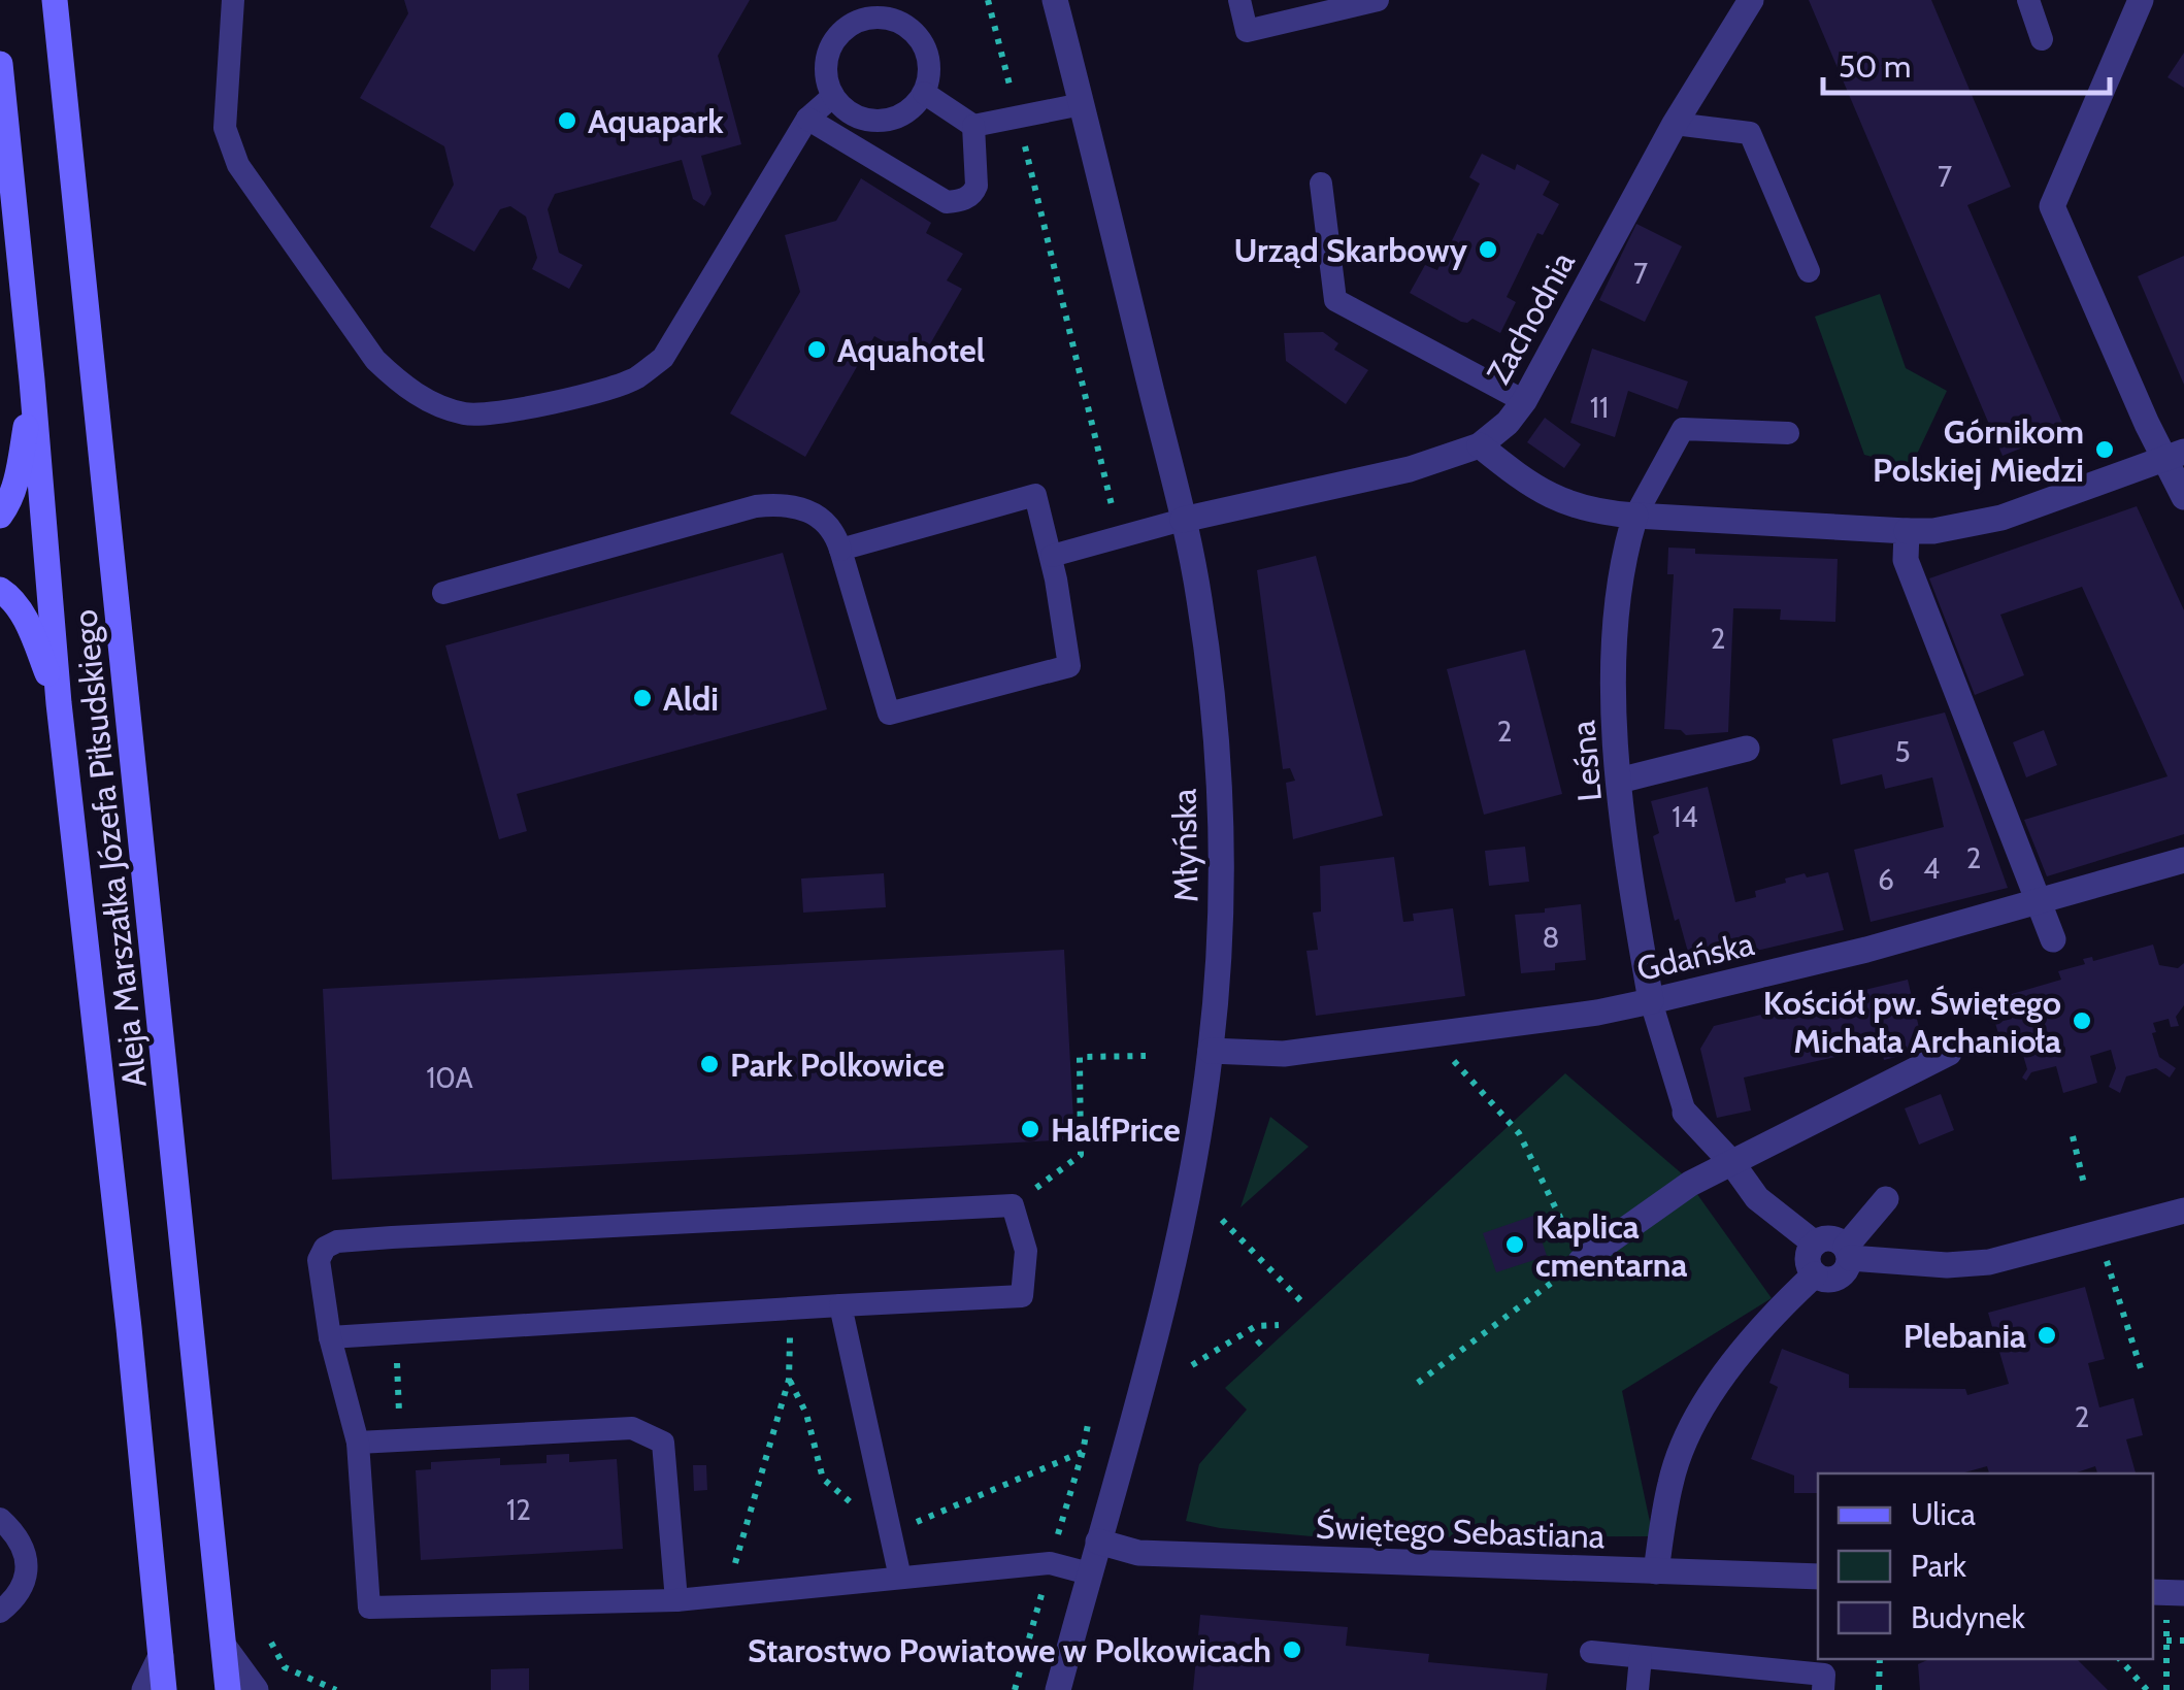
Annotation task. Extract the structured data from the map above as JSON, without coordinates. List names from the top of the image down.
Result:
{
  "streets": {
    "main road": ["Aleja Marszałka Józefa Piłsudskiego"],
    "street": [
      "Zachodnia",
      "Leśna",
      "Młyńska",
      "Gdańska",
      "Świętego Sebastiana"
    ]
  },
  "crossings": [
    ["Zachodnia", "Młyńska"],
    ["Leśna", "Gdańska"],
    ["Młyńska", "Gdańska"],
    ["Młyńska", "Świętego Sebastiana"]
  ],
  "places": [
    "Aquapark",
    "Urząd Skarbowy",
    "Aquahotel",
    "Górnikom Polskiej Miedzi",
    "Aldi",
    "Kościół pw. Świętego Michała Archanioła",
    "Park Polkowice",
    "HalfPrice",
    "Kaplica cmentarna",
    "Plebania",
    "Starostwo Powiatowe w Polkowicach"
  ],
  "house_numbers": [
    "7",
    "7",
    "11",
    "2",
    "2",
    "5",
    "14",
    "2",
    "4",
    "6",
    "8",
    "10A",
    "2",
    "12"
  ],
  "legend": ["Ulica", "Park", "Budynek"],
  "scale_bar": "50 m"
}
